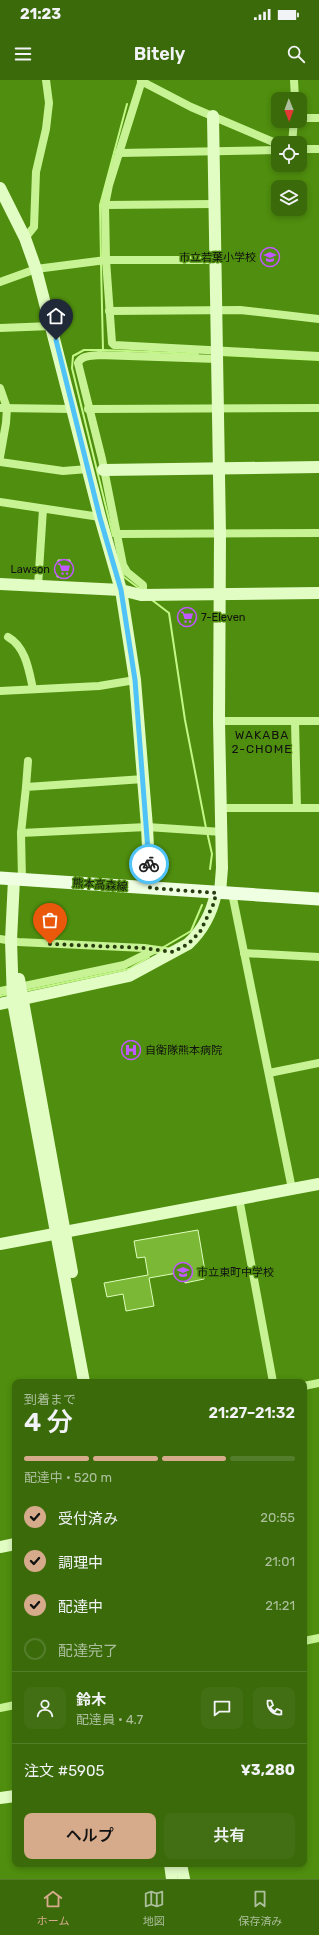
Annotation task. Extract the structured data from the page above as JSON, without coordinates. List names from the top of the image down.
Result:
{
  "streets": {
    "main road": ["熊本高森線"]
  },
  "districts": ["WAKABA 2-CHOME"],
  "places": {
    "school or university": ["市立若葉小学校", "市立東町中学校"],
    "supermarket": ["Lawson", "7-Eleven"],
    "hospital": ["自衛隊熊本病院"]
  },
  "north": "bottom",
  "page": {
    "status": "21:23",
    "header": "Bitely",
    "heading": ["4 分", "到着まで", "21:27–21:32"],
    "panel": [
      "鈴木",
      "配達員 · 4.7",
      "注文 #5905",
      "¥3,280"
    ],
    "bar": "配達中 · 520 m",
    "list": [
      ["受付済み", "20:55"],
      ["調理中", "21:01"],
      ["配達中", "21:21"],
      "配達完了"
    ],
    "buttons": ["ヘルプ", "共有"],
    "tabs": ["ホーム", "地図", "保存済み"]
  }
}
